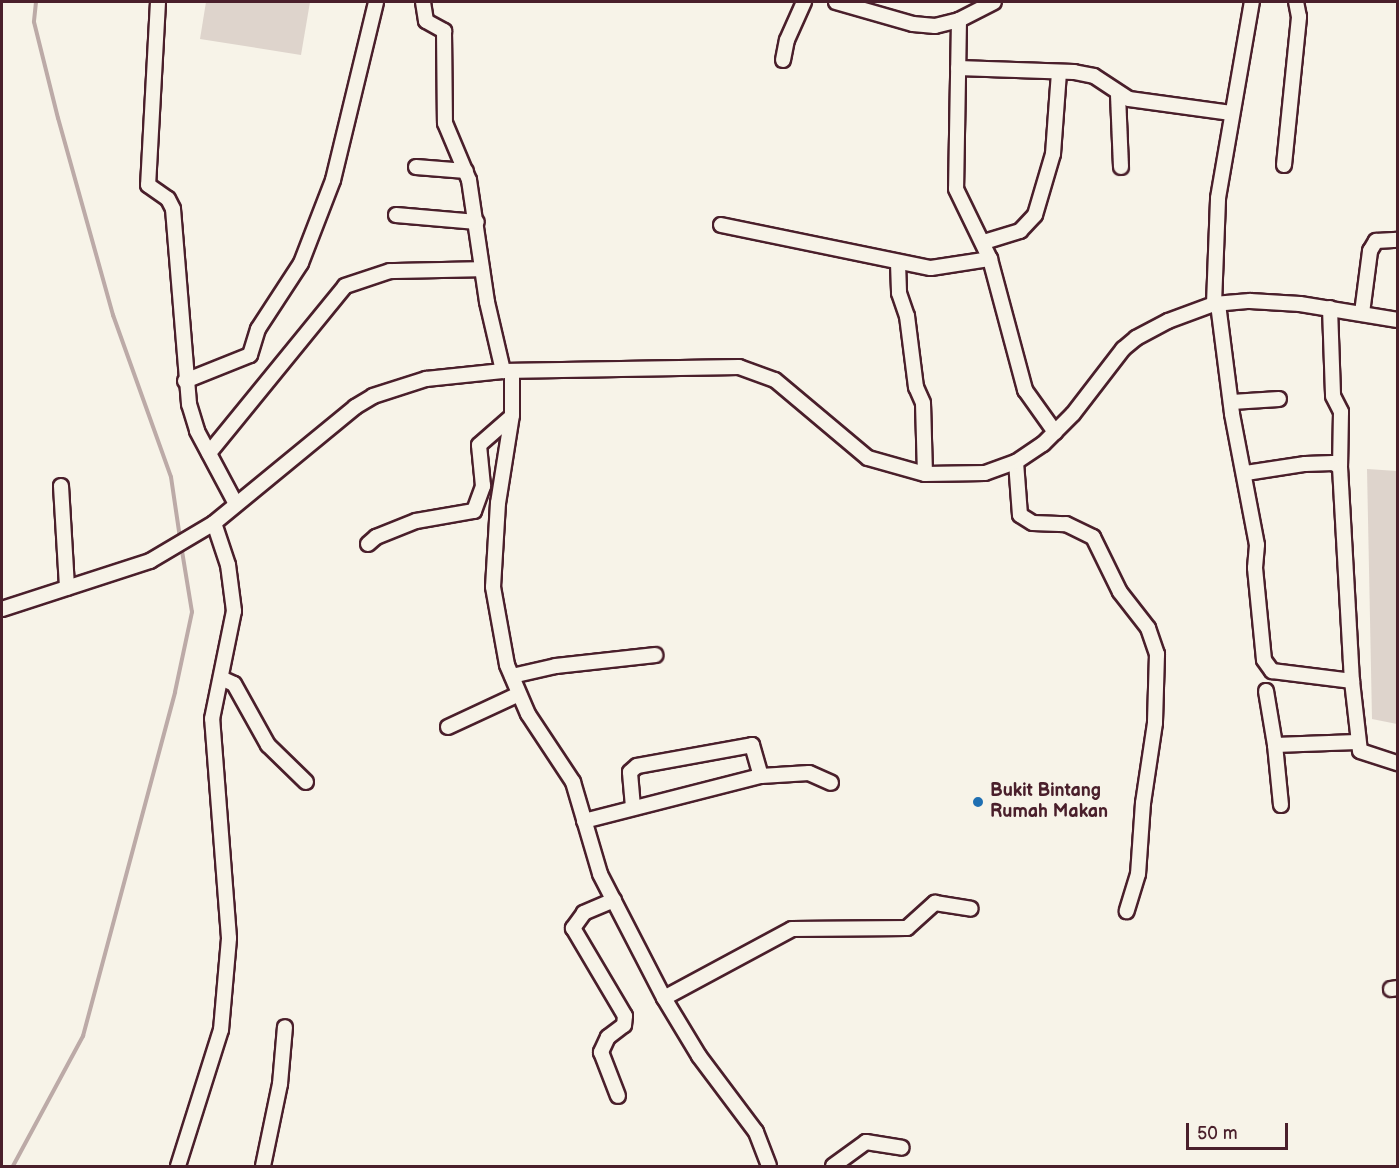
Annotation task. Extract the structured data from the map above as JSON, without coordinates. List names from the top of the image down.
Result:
{
  "places": ["Bukit Bintang Rumah Makan"],
  "scale_bar": "50 m"
}
